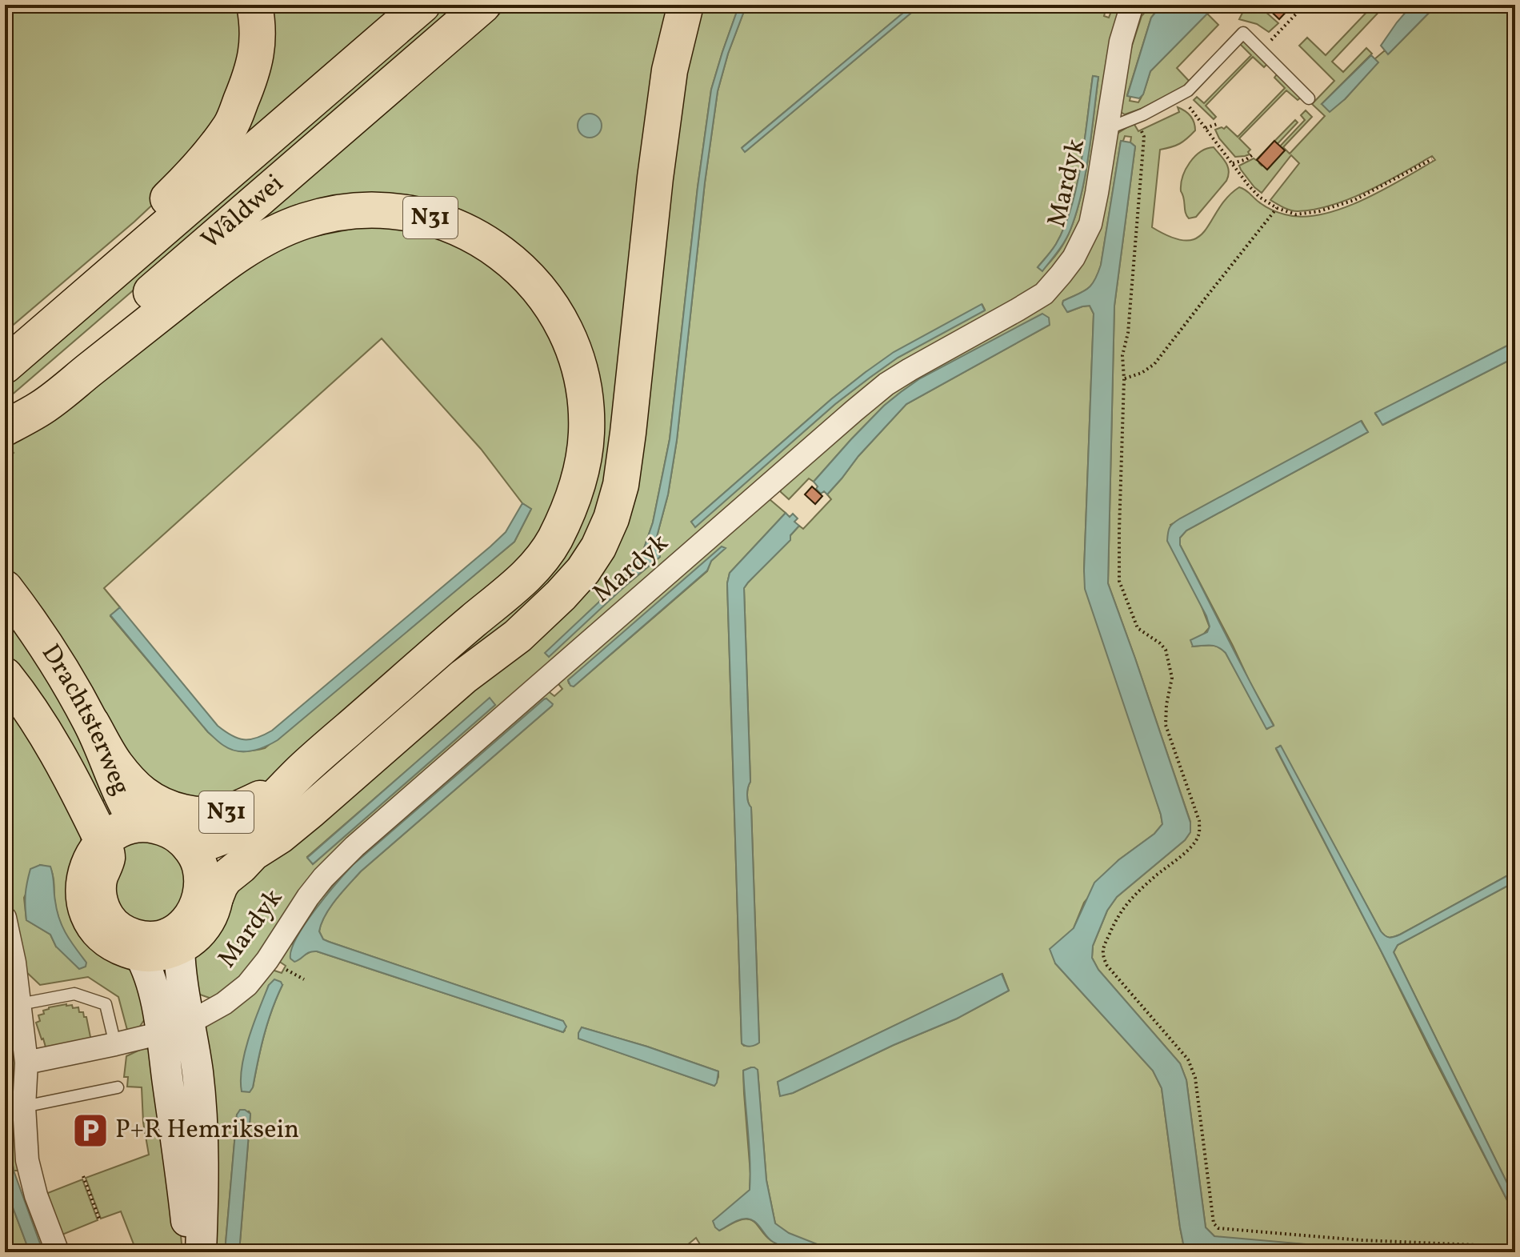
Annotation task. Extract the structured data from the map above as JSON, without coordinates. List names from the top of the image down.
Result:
{
  "streets": {
    "main road": ["Wâldwei", "N31", "Drachtsterweg"],
    "street": ["Mardyk"]
  },
  "crossings": [
    ["N31", "Drachtsterweg"]
  ],
  "places": {
    "parking": ["P+R Hemriksein"]
  }
}
